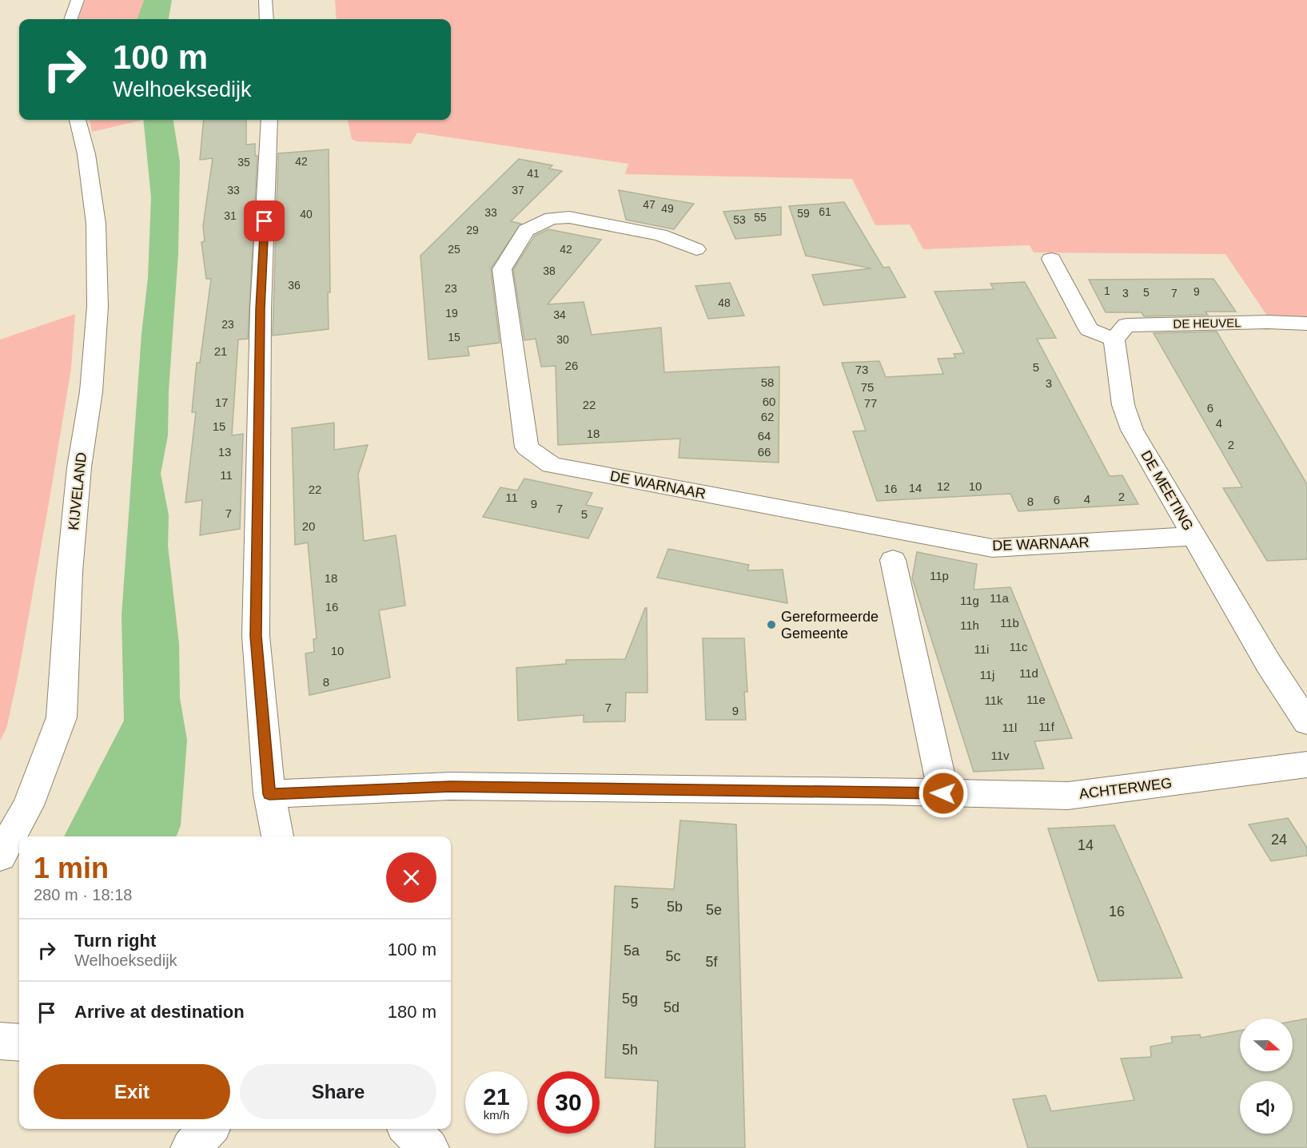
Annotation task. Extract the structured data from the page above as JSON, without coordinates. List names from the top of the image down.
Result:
{
  "streets": {
    "street": [
      "DE HEUVEL",
      "DE WARNAAR",
      "DE MEETING",
      "KIJVELAND",
      "ACHTERWEG"
    ]
  },
  "crossings": [
    ["DE HEUVEL", "DE MEETING"],
    ["DE WARNAAR", "DE MEETING"]
  ],
  "places": ["Gereformeerde Gemeente"],
  "house_numbers": [
    "42",
    "35",
    "41",
    "33",
    "37",
    "47",
    "49",
    "61",
    "33",
    "59",
    "40",
    "31",
    "55",
    "53",
    "29",
    "25",
    "42",
    "38",
    "36",
    "23",
    "1",
    "9",
    "5",
    "3",
    "7",
    "48",
    "19",
    "34",
    "23",
    "15",
    "30",
    "21",
    "26",
    "5",
    "73",
    "58",
    "3",
    "75",
    "60",
    "17",
    "77",
    "22",
    "6",
    "62",
    "4",
    "15",
    "18",
    "64",
    "2",
    "13",
    "66",
    "11",
    "12",
    "10",
    "14",
    "16",
    "22",
    "2",
    "11",
    "4",
    "6",
    "8",
    "9",
    "7",
    "7",
    "5",
    "20",
    "11p",
    "18",
    "11a",
    "11g",
    "16",
    "11b",
    "11h",
    "11c",
    "11i",
    "10",
    "11d",
    "11j",
    "8",
    "11e",
    "11k",
    "7",
    "9",
    "11f",
    "11l",
    "11v",
    "24",
    "14",
    "5",
    "5b",
    "5e",
    "16",
    "5a",
    "5c",
    "5f",
    "5g",
    "5d",
    "5h"
  ],
  "north": "right",
  "page": {
    "turn": ["100 m", "Welhoeksedijk"],
    "heading": ["1 min", "280 m · 18:18"],
    "list": [
      {
        "name": "Turn right",
        "note": "Welhoeksedijk",
        "value": "100 m"
      },
      {
        "name": "Arrive at destination",
        "value": "180 m"
      }
    ],
    "buttons": ["Exit", "Share"],
    "speed": "21 km/h",
    "limit": "30"
  }
}
